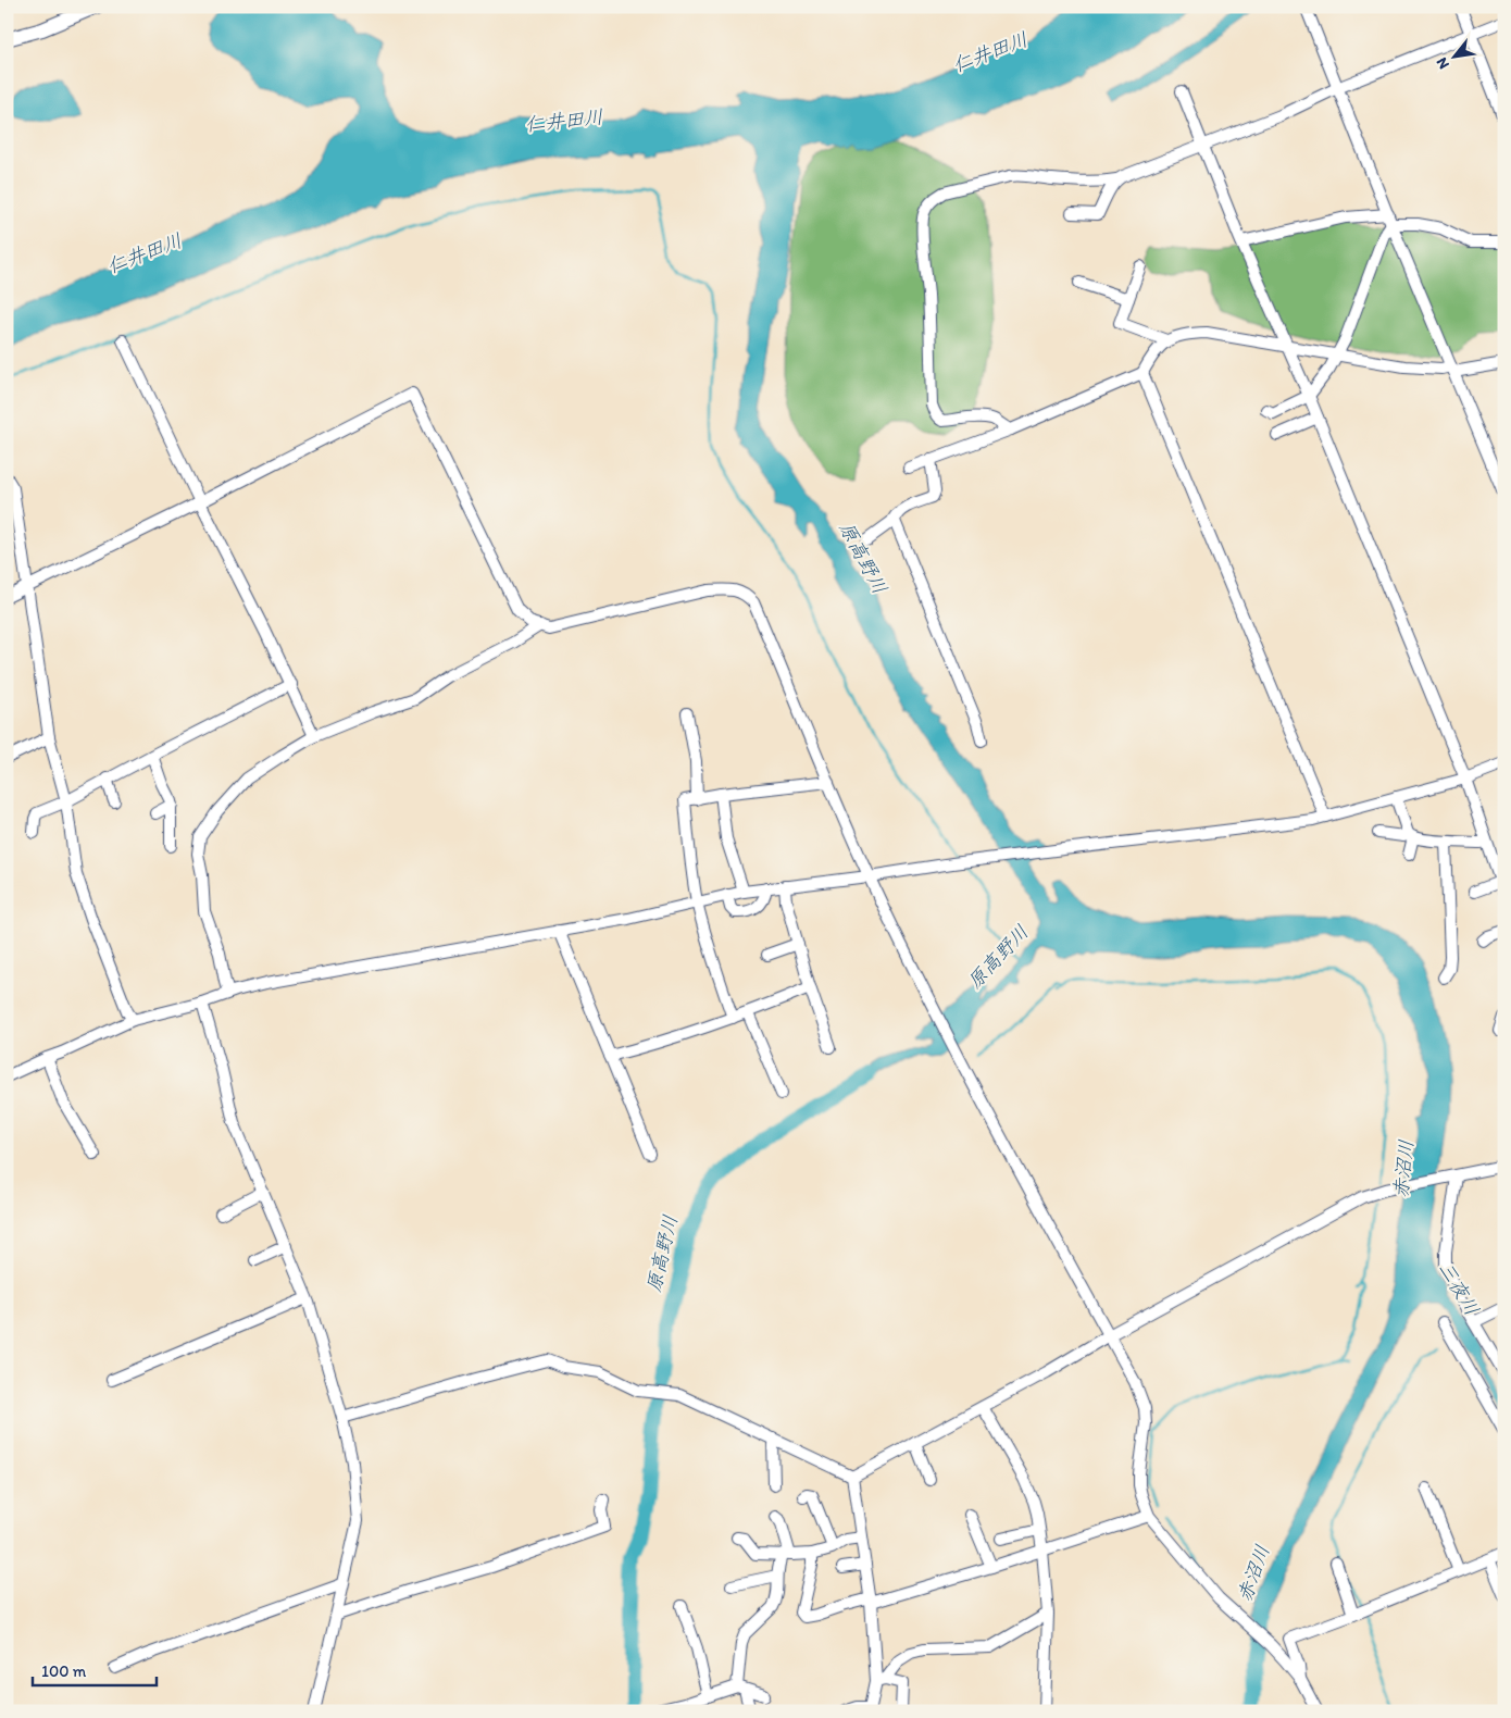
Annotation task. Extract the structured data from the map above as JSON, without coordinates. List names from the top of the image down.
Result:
{
  "water": [
    "仁井田川",
    "原高野川",
    "赤沼川",
    "三夜川"
  ],
  "scale_bar": "100 m",
  "north": "bottom left"
}
